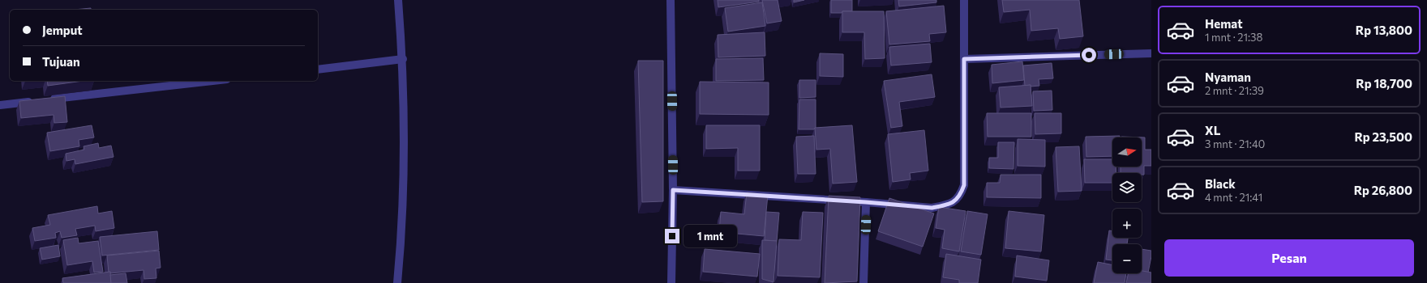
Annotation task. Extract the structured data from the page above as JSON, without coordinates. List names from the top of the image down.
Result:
{
  "north": "right",
  "page": {
    "list": [
      {
        "name": "Hemat",
        "note": "1 mnt · 21:38",
        "value": "Rp 13,800"
      },
      {
        "name": "Nyaman",
        "note": "2 mnt · 21:39",
        "value": "Rp 18,700"
      },
      {
        "name": "XL",
        "note": "3 mnt · 21:40",
        "value": "Rp 23,500"
      },
      {
        "name": "Black",
        "note": "4 mnt · 21:41",
        "value": "Rp 26,800"
      }
    ],
    "banner": ["Jemput", "Tujuan"],
    "map_buttons": ["+", "−"],
    "bubble": "1 mnt",
    "buttons": "Pesan"
  }
}
